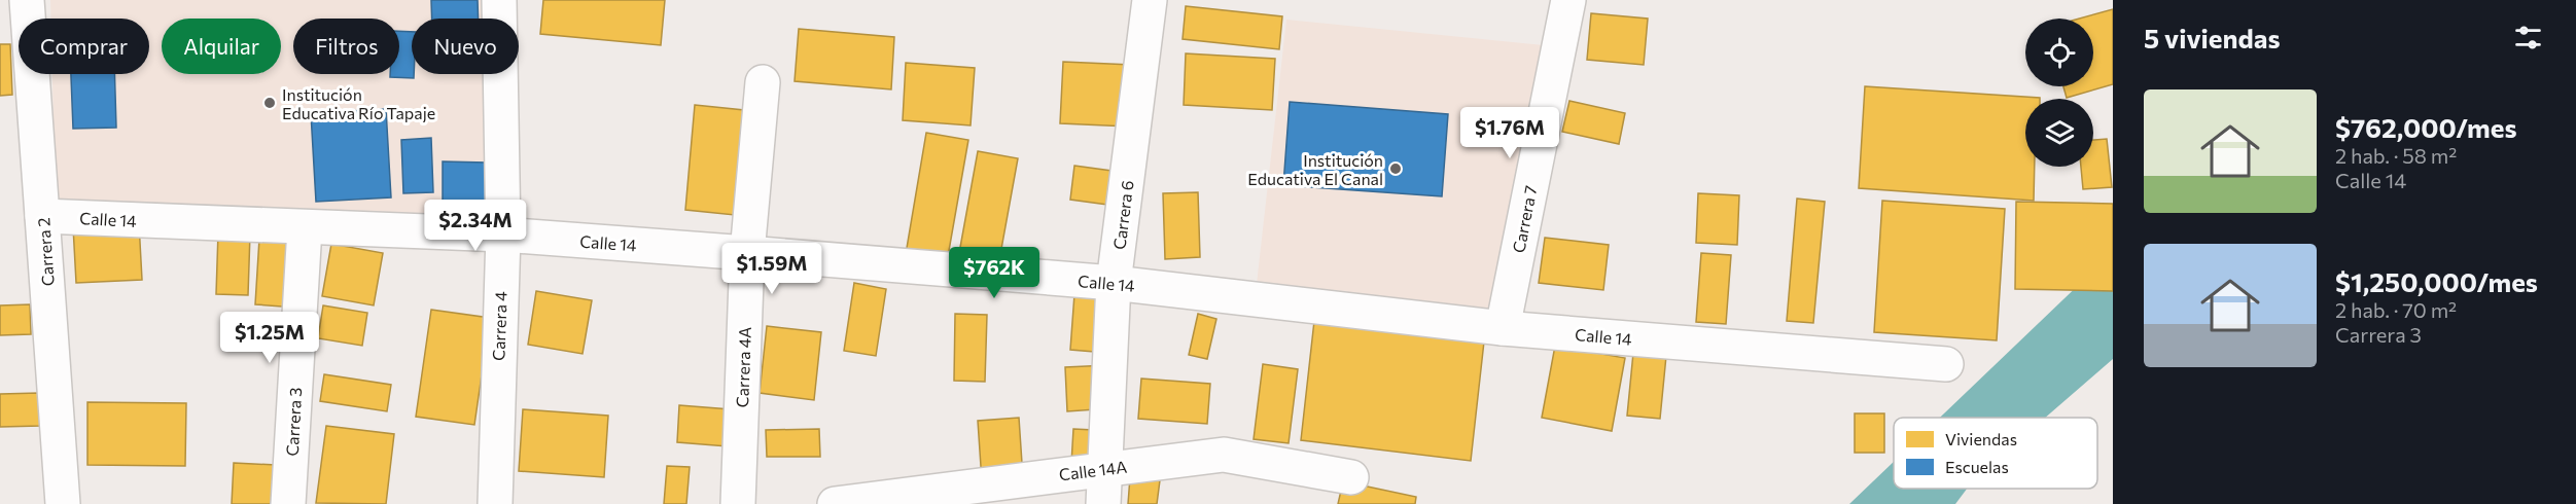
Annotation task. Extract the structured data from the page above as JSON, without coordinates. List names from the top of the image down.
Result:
{
  "streets": {
    "street": [
      "Carrera 6",
      "Calle 14",
      "Carrera 7",
      "Carrera 2",
      "Carrera 4",
      "Carrera 4A",
      "Carrera 3",
      "Calle 14A"
    ]
  },
  "crossings": [
    ["Carrera 6", "Calle 14"],
    ["Carrera 6", "Calle 14A"],
    ["Calle 14", "Carrera 7"],
    ["Calle 14", "Carrera 2"],
    ["Calle 14", "Carrera 4"],
    ["Calle 14", "Carrera 4A"],
    ["Calle 14", "Carrera 3"]
  ],
  "places": ["Institución Educativa Río Tapaje", "Institución Educativa El Canal"],
  "legend": ["Viviendas", "Escuelas"],
  "page": {
    "heading": "5 viviendas",
    "chip": [
      "Comprar",
      "Alquilar",
      "Filtros",
      "Nuevo"
    ],
    "list": [
      {
        "name": "$762,000/mes",
        "note": "2 hab. · 58 m² · Calle 14"
      },
      {
        "name": "$1,250,000/mes",
        "note": "2 hab. · 70 m² · Carrera 3"
      }
    ],
    "price": [
      "$1.76M",
      "$2.34M",
      "$1.59M",
      "$762K",
      "$1.25M"
    ]
  }
}
